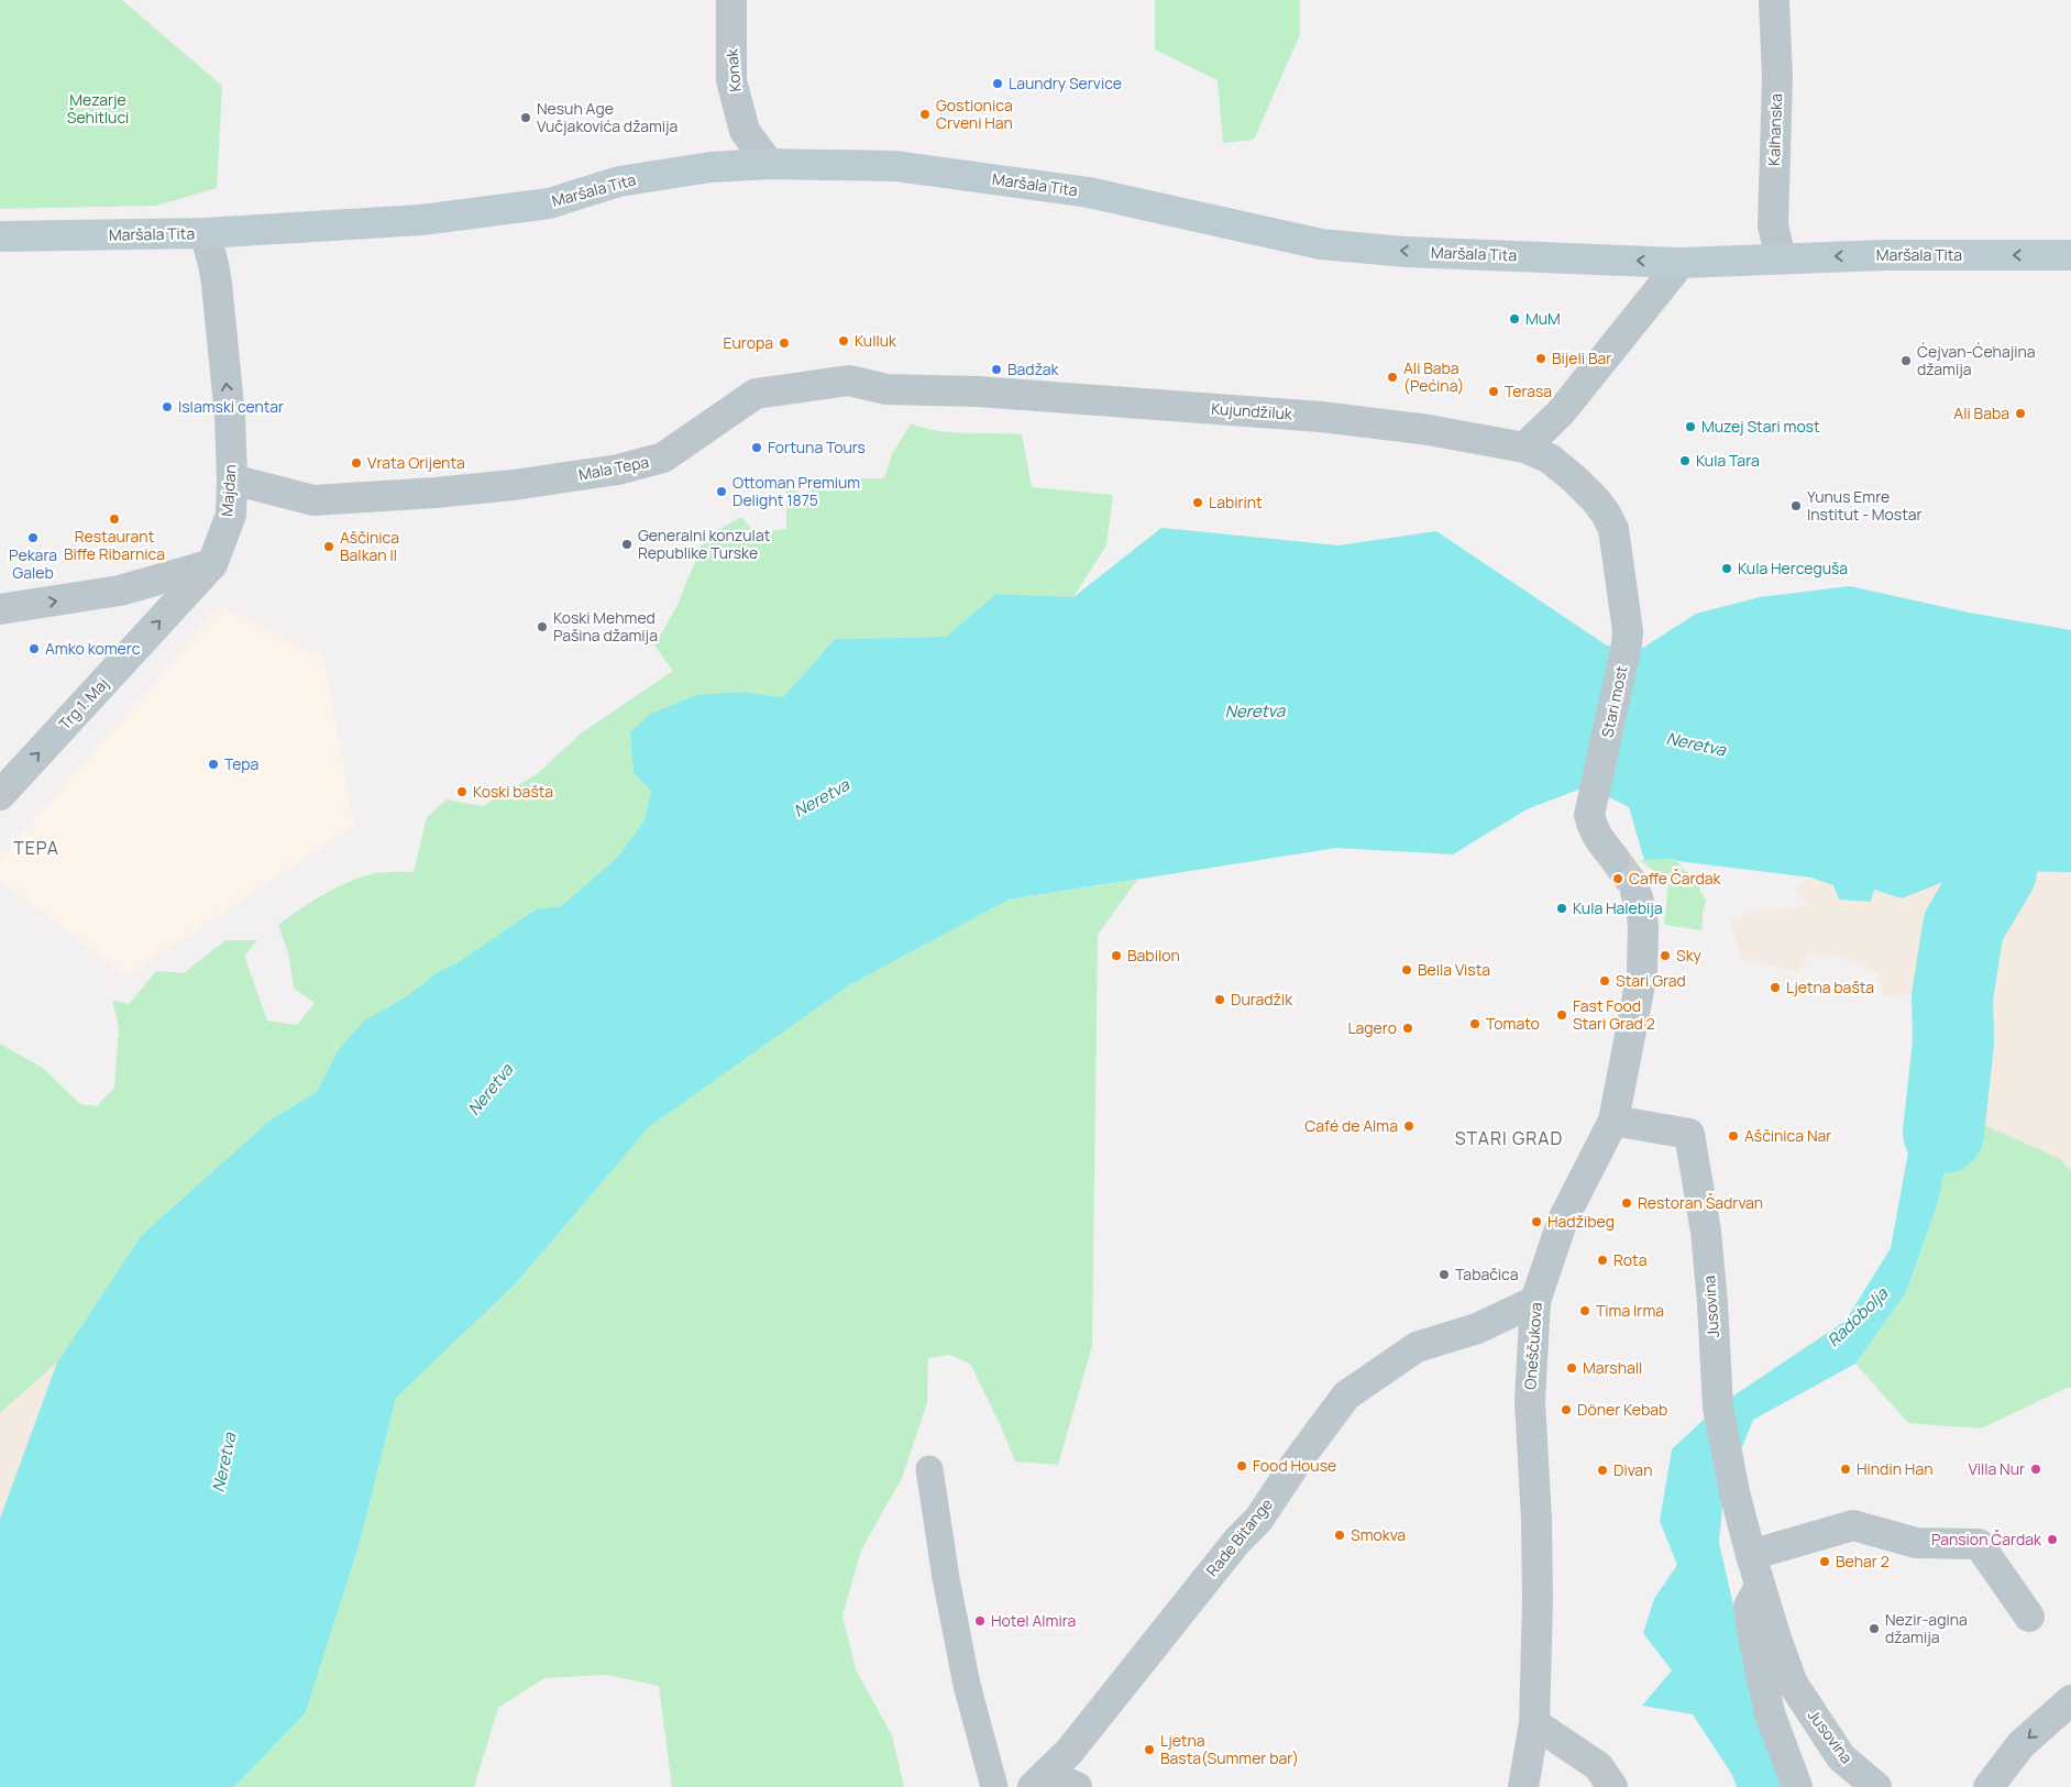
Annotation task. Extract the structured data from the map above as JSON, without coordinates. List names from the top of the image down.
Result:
{
  "streets": {
    "street": [
      "Konak",
      "Kalhanska",
      "Maršala Tita",
      "Kujundžiluk",
      "Mala Tepa",
      "Majdan",
      "Stari most",
      "Trg 1. Maj",
      "Jusovina",
      "Oneščukova",
      "Rade Bitange"
    ]
  },
  "crossings": [
    ["Konak", "Maršala Tita"],
    ["Kalhanska", "Maršala Tita"],
    ["Maršala Tita", "Majdan"],
    ["Kujundžiluk", "Mala Tepa"],
    ["Kujundžiluk", "Stari most"],
    ["Mala Tepa", "Majdan"],
    ["Majdan", "Trg 1. Maj"],
    ["Jusovina", "Oneščukova"],
    ["Oneščukova", "Rade Bitange"]
  ],
  "one_way": ["Maršala Tita", "Majdan", "Trg 1. Maj"],
  "districts": ["TEPA", "STARI GRAD"],
  "water": ["Neretva", "Radobolja"],
  "parks": ["Mezarje Šehitluci"],
  "places": [
    "Laundry Service",
    "Gostionica Crveni Han",
    "Nesuh Age Vučjakovića džamija",
    "MuM",
    "Kulluk",
    "Europa",
    "Bijeli Bar",
    "Ćejvan-Ćehajina džamija",
    "Badžak",
    "Ali Baba (Pećina)",
    "Terasa",
    "Islamski centar",
    "Ali Baba",
    "Muzej Stari most",
    "Fortuna Tours",
    "Kula Tara",
    "Vrata Orijenta",
    "Ottoman Premium Delight 1875",
    "Labirint",
    "Yunus Emre Institut - Mostar",
    "Restaurant Biffe Ribarnica",
    "Pekara Galeb",
    "Generalni konzulat Republike Turske",
    "Aščinica Balkan II",
    "Kula Herceguša",
    "Koski Mehmed Pašina džamija",
    "Amko komerc",
    "Tepa",
    "Koski bašta",
    "Caffe Čardak",
    "Kula Halebija",
    "Babilon",
    "Sky",
    "Bella Vista",
    "Stari Grad",
    "Ljetna bašta",
    "Duradžik",
    "Fast Food Stari Grad 2",
    "Tomato",
    "Lagero",
    "Café de Alma",
    "Aščinica Nar",
    "Restoran Šadrvan",
    "Hadžibeg",
    "Rota",
    "Tabačica",
    "Tima Irma",
    "Marshall",
    "Döner Kebab",
    "Food House",
    "Hindin Han",
    "Villa Nur",
    "Divan",
    "Smokva",
    "Pansion Čardak",
    "Behar 2",
    "Hotel Almira",
    "Nezir-agina džamija",
    "Ljetna Basta(Summer bar)"
  ]
}
